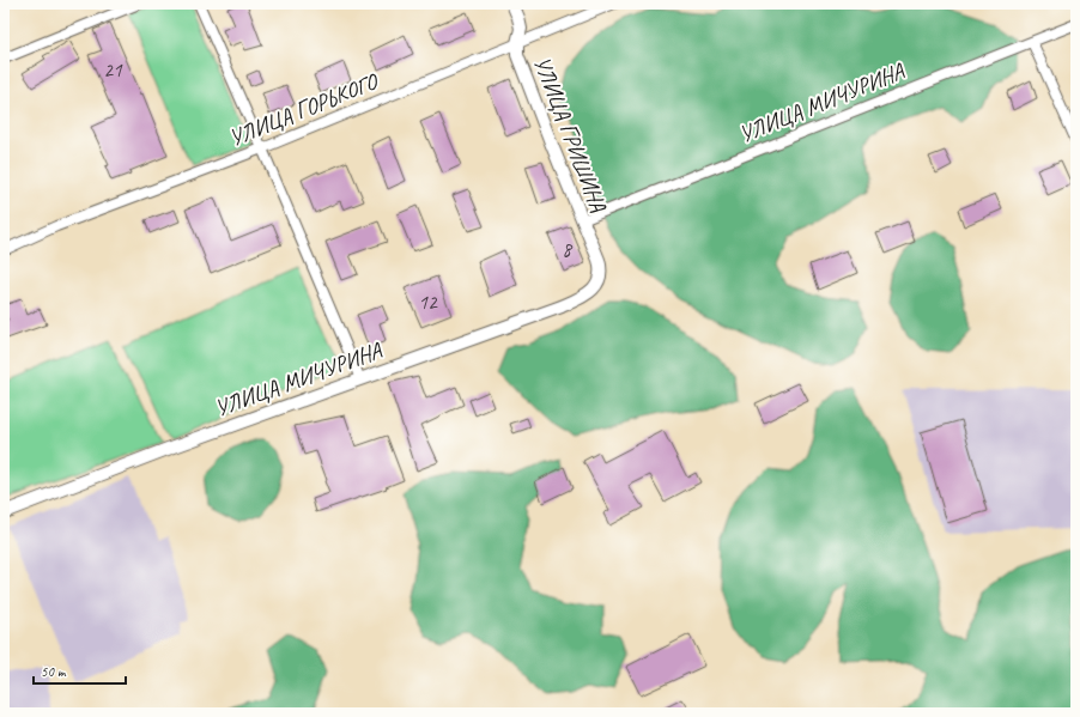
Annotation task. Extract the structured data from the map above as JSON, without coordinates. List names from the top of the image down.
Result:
{
  "streets": {
    "street": ["УЛИЦА МИЧУРИНА", "УЛИЦА ГОРЬКОГО", "УЛИЦА ГРИШИНА"]
  },
  "crossings": [
    ["УЛИЦА МИЧУРИНА", "УЛИЦА ГРИШИНА"],
    ["УЛИЦА ГОРЬКОГО", "УЛИЦА ГРИШИНА"]
  ],
  "house_numbers": ["21", "8", "12"],
  "scale_bar": "50 m"
}
